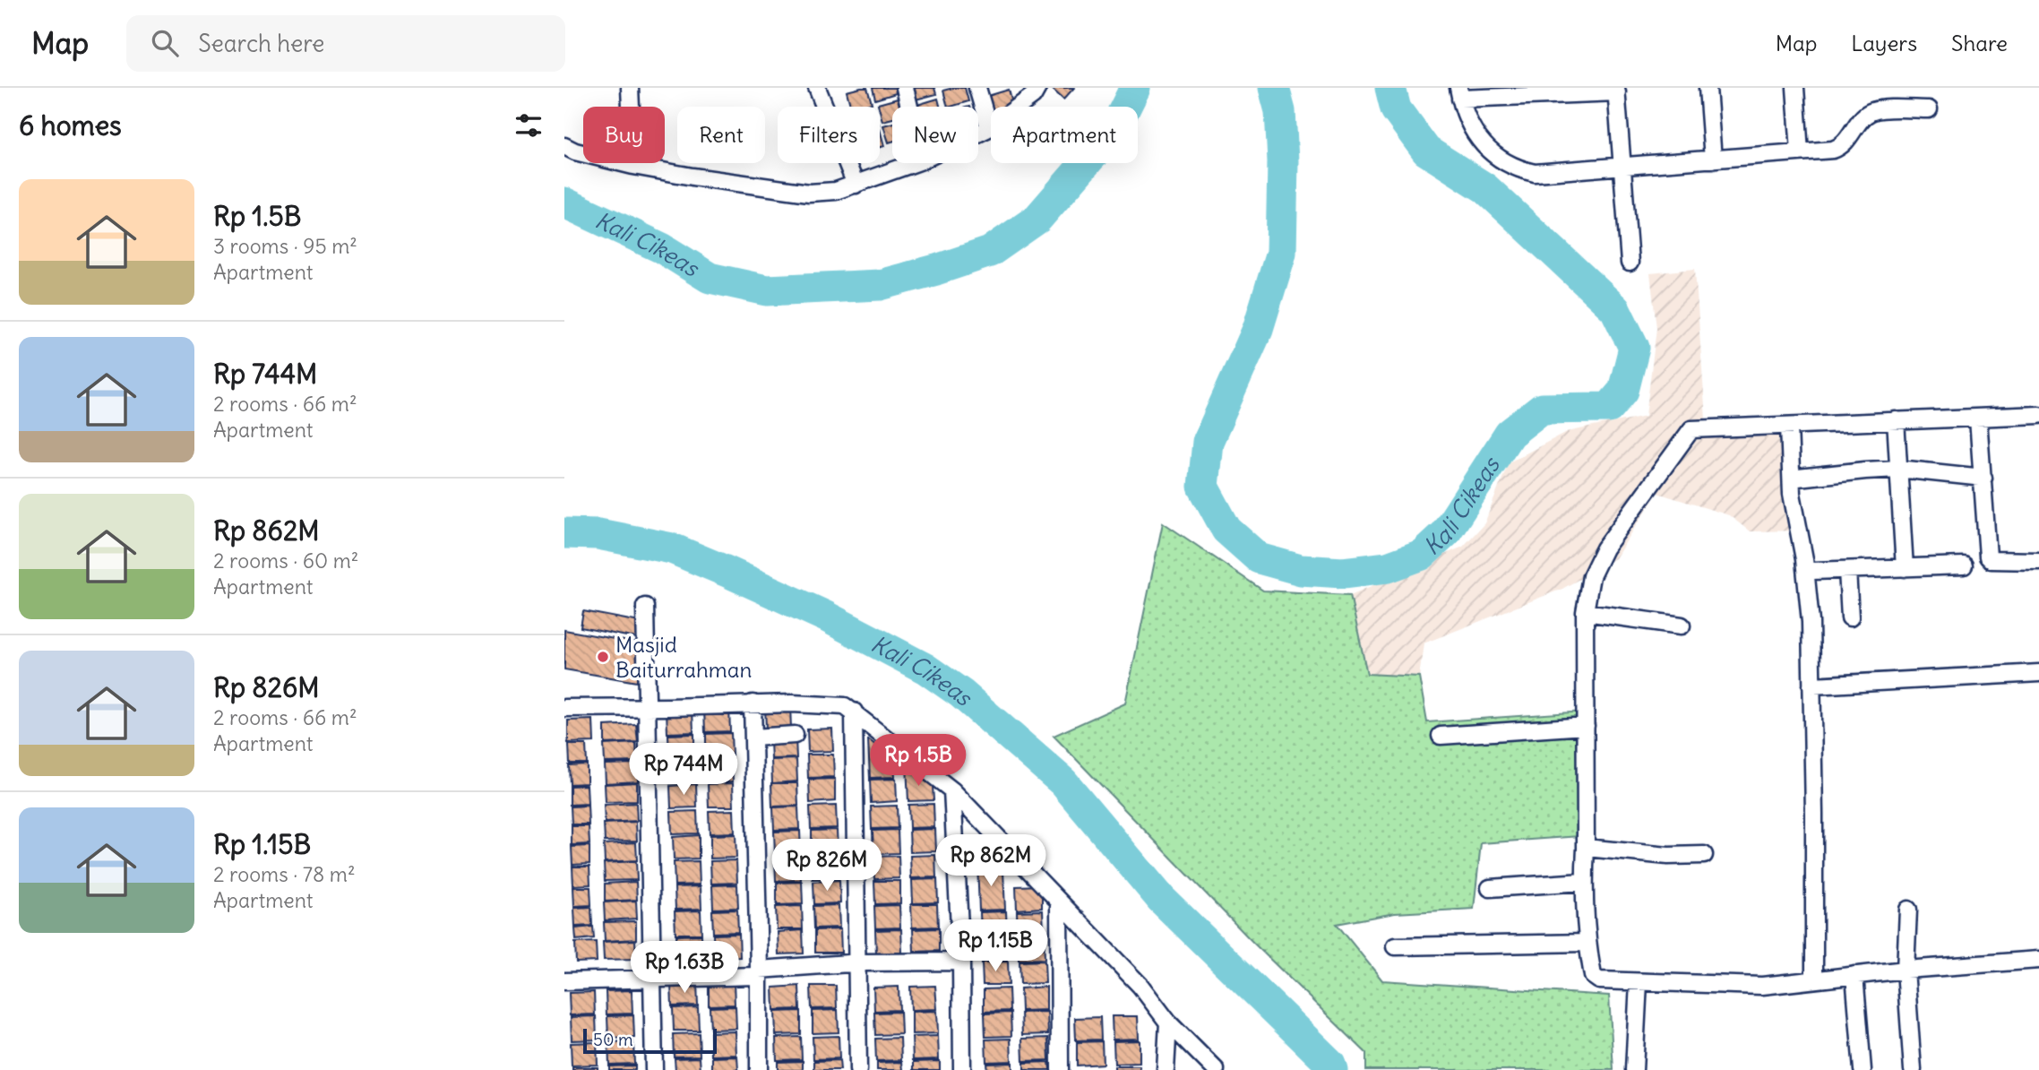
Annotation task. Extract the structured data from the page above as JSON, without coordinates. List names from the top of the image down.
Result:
{
  "water": ["Kali Cikeas"],
  "places": ["Masjid Baiturrahman"],
  "scale_bar": "50 m",
  "page": {
    "header": "Map",
    "search": "Search here",
    "nav": ["Map", "Layers", "Share"],
    "heading": "6 homes",
    "chip": [
      "Buy",
      "Rent",
      "Filters",
      "New",
      "Apartment"
    ],
    "list": [
      {
        "name": "Rp 1.5B",
        "note": "3 rooms · 95 m² · Apartment"
      },
      {
        "name": "Rp 744M",
        "note": "2 rooms · 66 m² · Apartment"
      },
      {
        "name": "Rp 862M",
        "note": "2 rooms · 60 m² · Apartment"
      },
      {
        "name": "Rp 826M",
        "note": "2 rooms · 66 m² · Apartment"
      },
      {
        "name": "Rp 1.15B",
        "note": "2 rooms · 78 m² · Apartment"
      }
    ],
    "price": [
      "Rp 1.5B",
      "Rp 744M",
      "Rp 862M",
      "Rp 826M",
      "Rp 1.15B",
      "Rp 1.63B"
    ],
    "scale": "50 m"
  }
}
